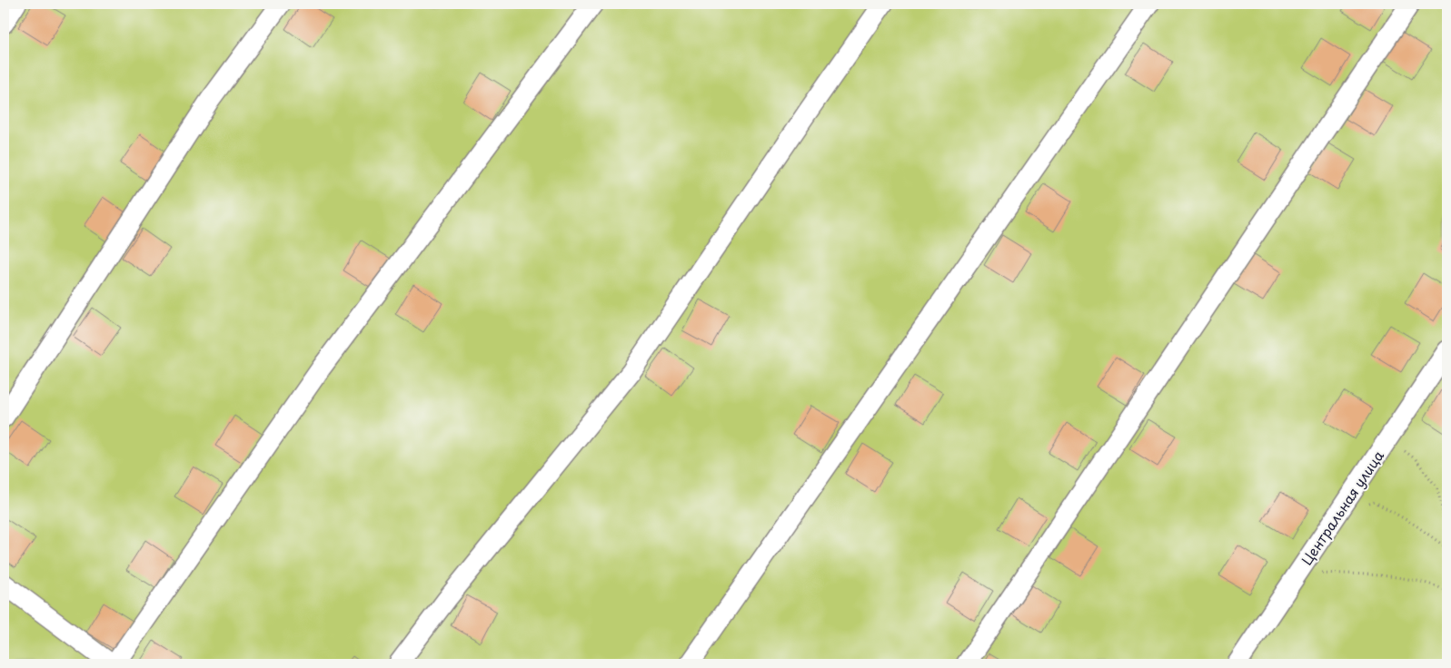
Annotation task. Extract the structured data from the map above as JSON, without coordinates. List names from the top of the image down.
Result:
{
  "streets": {
    "street": ["Центральная улица"]
  }
}
